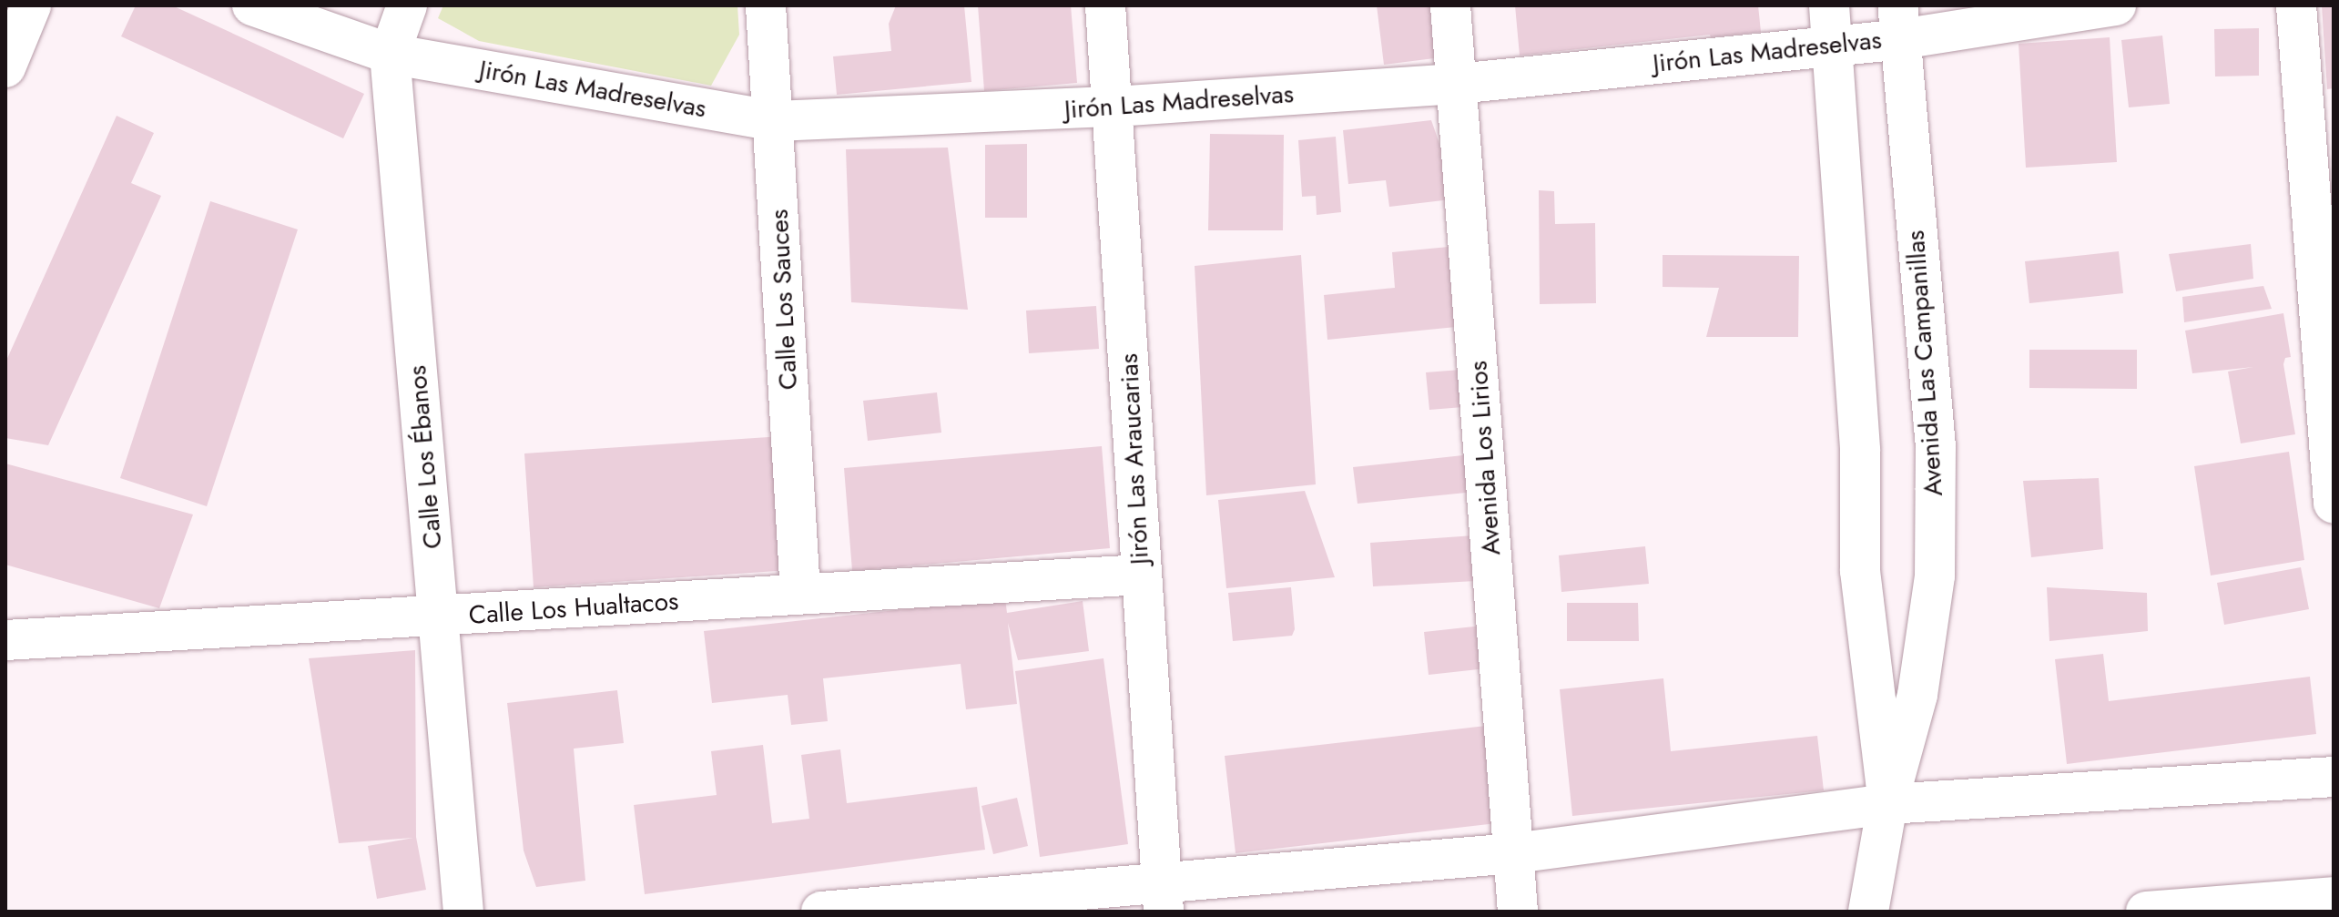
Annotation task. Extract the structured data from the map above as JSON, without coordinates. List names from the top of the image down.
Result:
{
  "streets": {
    "street": [
      "Jirón Las Madreselvas",
      "Calle Los Sauces",
      "Avenida Las Campanillas",
      "Calle Los Ébanos",
      "Avenida Los Lirios",
      "Jirón Las Araucarias",
      "Calle Los Hualtacos"
    ]
  },
  "crossings": [
    ["Jirón Las Madreselvas", "Calle Los Sauces"],
    ["Jirón Las Madreselvas", "Avenida Las Campanillas"],
    ["Jirón Las Madreselvas", "Calle Los Ébanos"],
    ["Jirón Las Madreselvas", "Avenida Los Lirios"],
    ["Jirón Las Madreselvas", "Jirón Las Araucarias"],
    ["Calle Los Sauces", "Calle Los Hualtacos"],
    ["Calle Los Ébanos", "Calle Los Hualtacos"],
    ["Jirón Las Araucarias", "Calle Los Hualtacos"]
  ]
}
